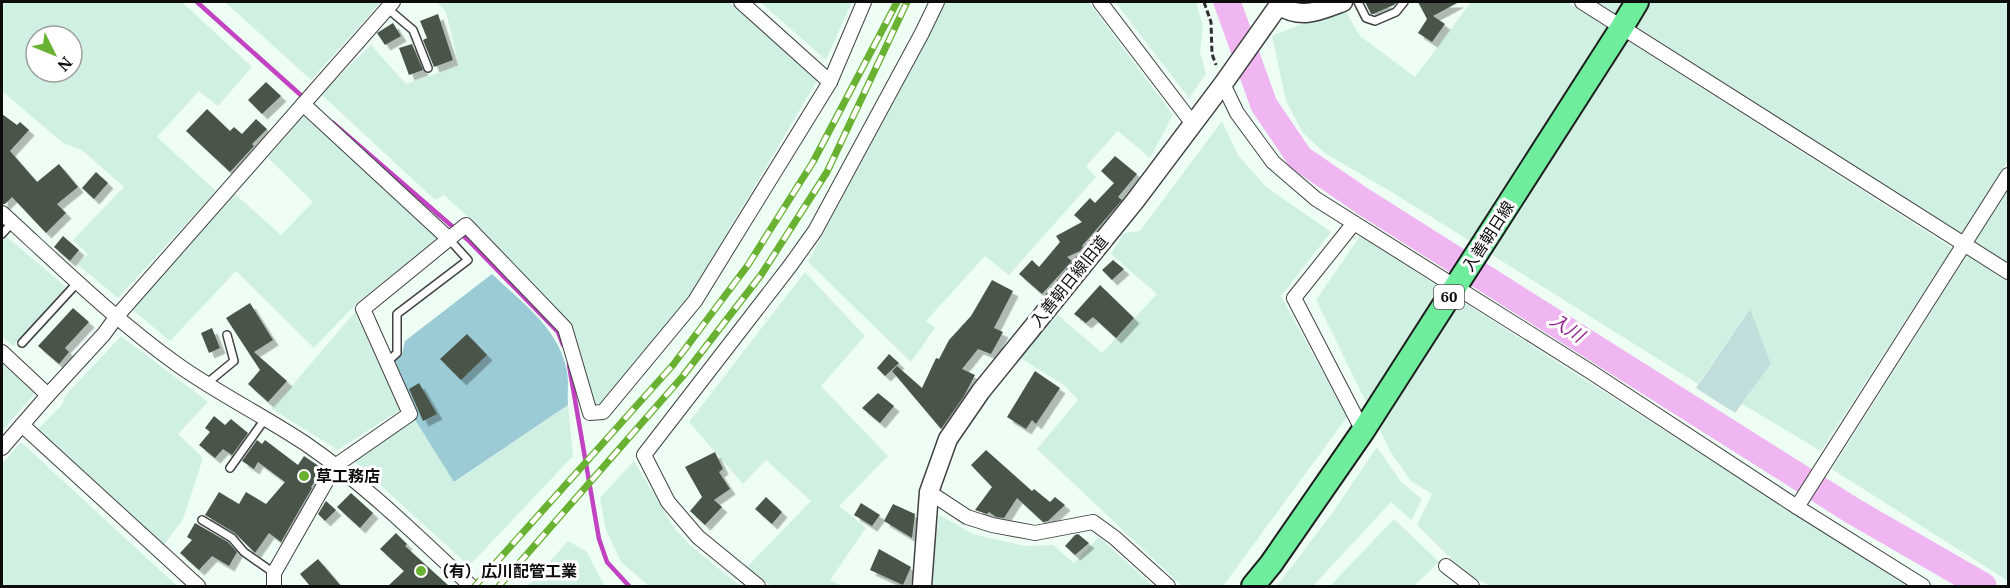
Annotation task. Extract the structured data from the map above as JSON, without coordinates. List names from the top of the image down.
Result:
{
  "streets": {
    "main road": ["入善朝日線", "60"],
    "street": ["入善朝日線旧道"]
  },
  "water": ["入川"],
  "places": ["草工務店", "（有）広川配管工業"],
  "north": "bottom right"
}
